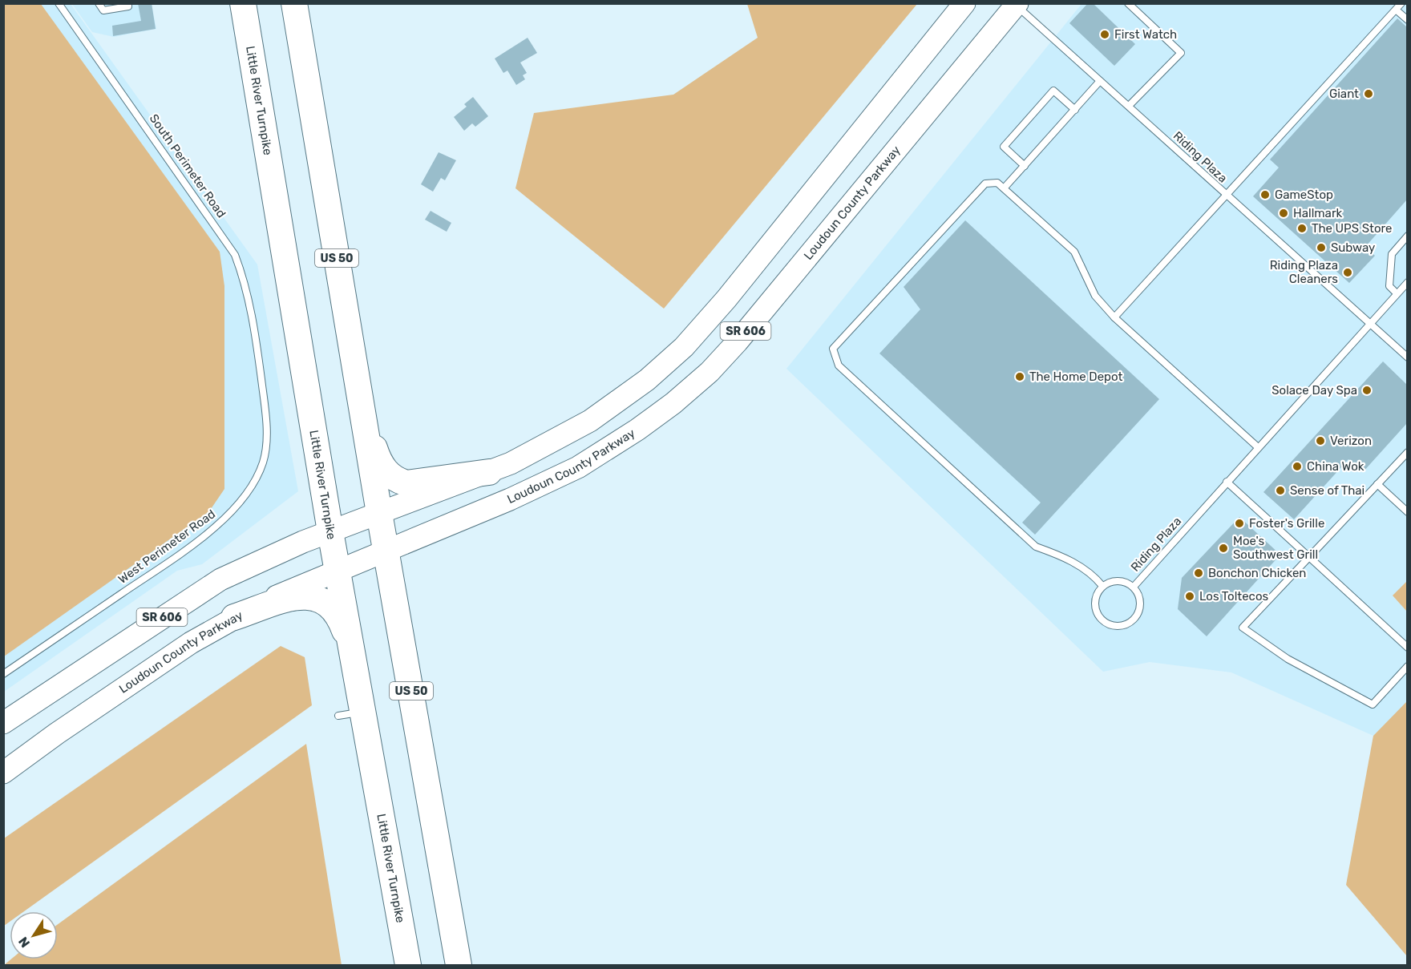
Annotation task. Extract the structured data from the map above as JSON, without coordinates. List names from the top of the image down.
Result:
{
  "streets": {
    "highway": ["Little River Turnpike", "US 50"],
    "main road": ["Loudoun County Parkway", "SR 606"],
    "lane": ["Riding Plaza", "South Perimeter Road", "West Perimeter Road"]
  },
  "crossings": [
    ["Little River Turnpike", "Loudoun County Parkway"],
    ["Little River Turnpike", "SR 606"],
    ["Riding Plaza", "Loudoun County Parkway"],
    ["South Perimeter Road", "West Perimeter Road"],
    ["Loudoun County Parkway", "US 50"],
    ["US 50", "SR 606"]
  ],
  "places": [
    "First Watch",
    "Giant",
    "GameStop",
    "Hallmark",
    "The UPS Store",
    "Subway",
    "Riding Plaza Cleaners",
    "The Home Depot",
    "Solace Day Spa",
    "Verizon",
    "China Wok",
    "Sense of Thai",
    "Foster's Grille",
    "Moe's Southwest Grill",
    "Bonchon Chicken",
    "Los Toltecos"
  ],
  "north": "bottom left"
}
